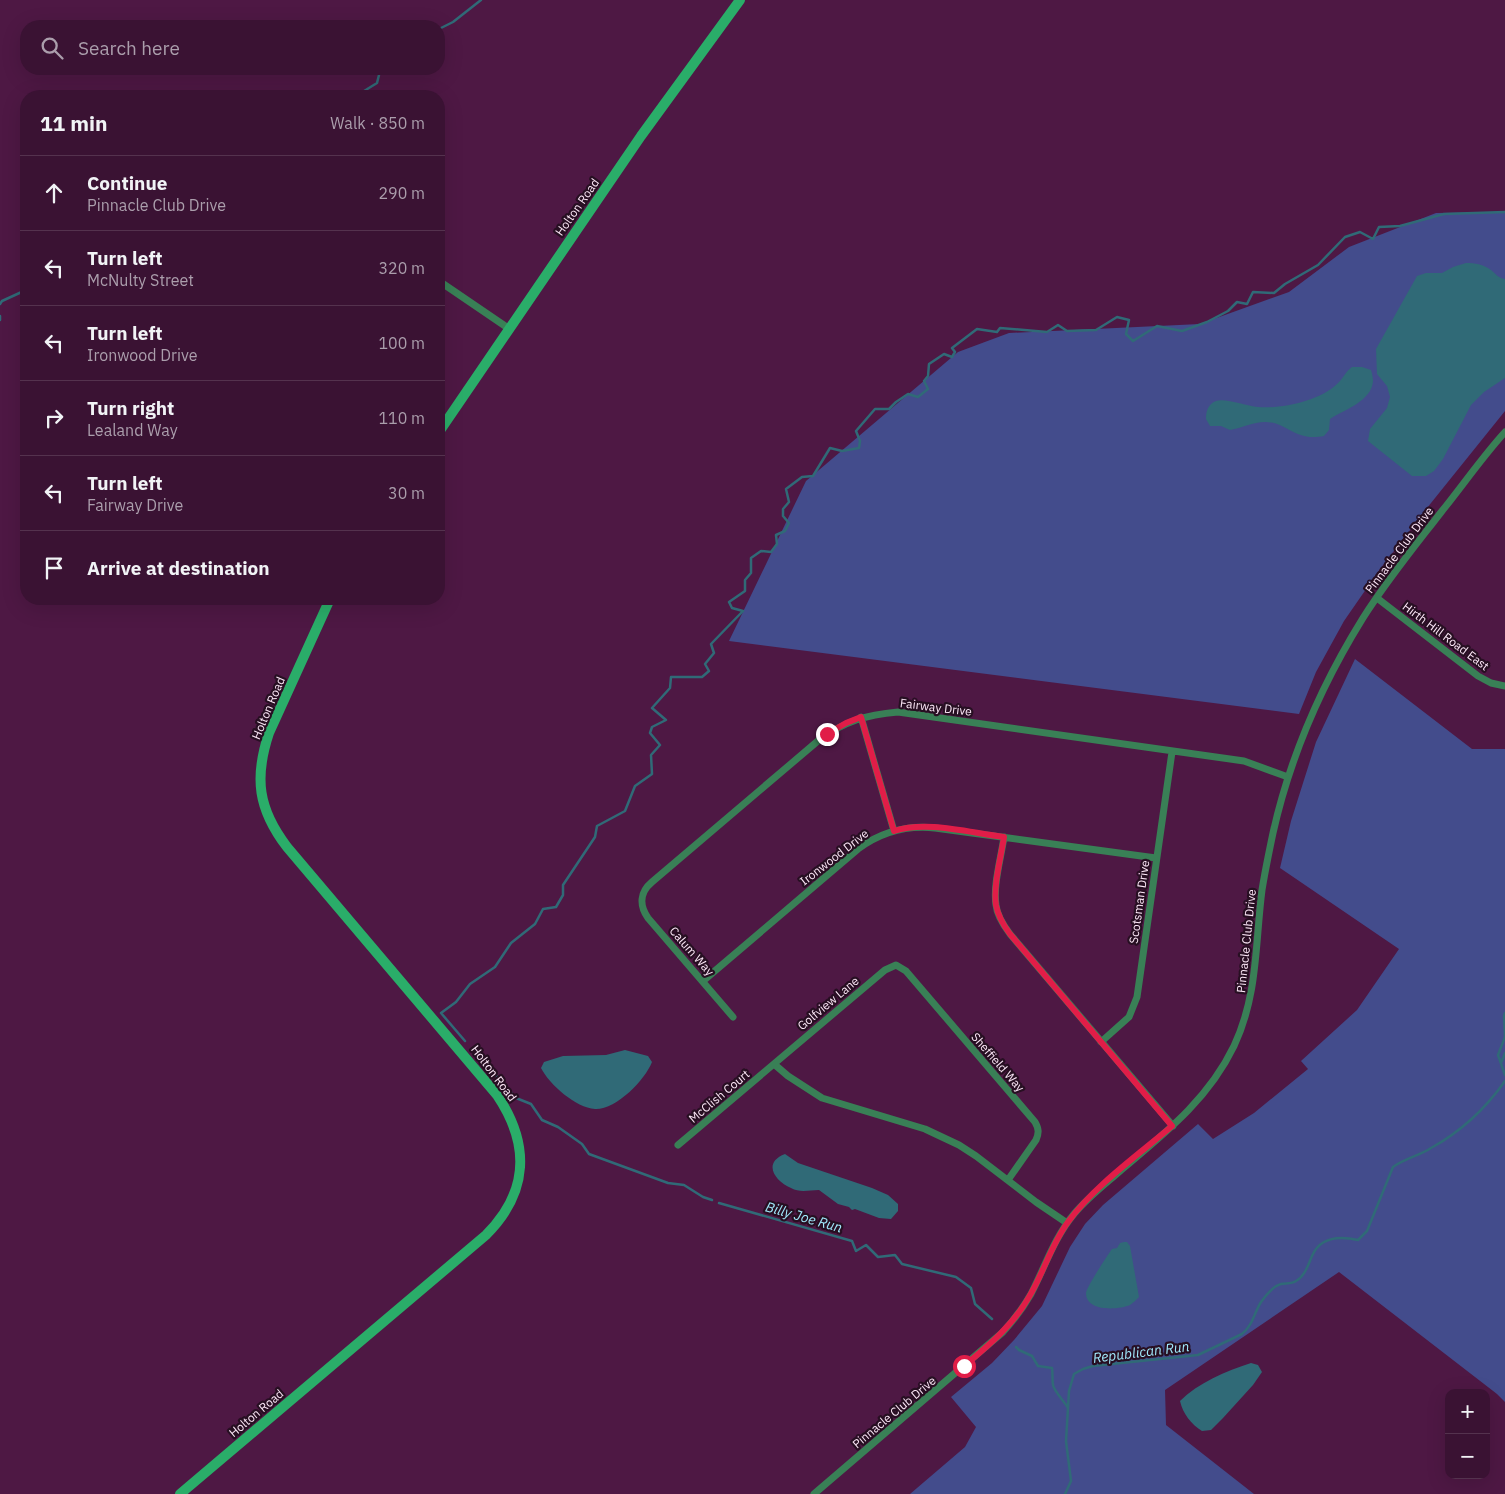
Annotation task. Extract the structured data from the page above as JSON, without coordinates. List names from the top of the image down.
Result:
{
  "streets": {
    "street": [
      "Holton Road",
      "Pinnacle Club Drive",
      "Hirth Hill Road East",
      "Fairway Drive",
      "Ironwood Drive",
      "Scotsman Drive",
      "Calum Way",
      "Golfview Lane",
      "Sheffield Way",
      "McClish Court"
    ]
  },
  "crossings": [
    ["Pinnacle Club Drive", "Hirth Hill Road East"],
    ["Pinnacle Club Drive", "Fairway Drive"],
    ["Fairway Drive", "Scotsman Drive"],
    ["Fairway Drive", "Calum Way"],
    ["Ironwood Drive", "Scotsman Drive"],
    ["Ironwood Drive", "Calum Way"],
    ["Golfview Lane", "Sheffield Way"],
    ["Golfview Lane", "McClish Court"]
  ],
  "water": ["Billy Joe Run", "Republican Run"],
  "page": {
    "search": "Search here",
    "heading": ["11 min", "Walk · 850 m"],
    "list": [
      ["Continue", "Pinnacle Club Drive", "290 m"],
      ["Turn left", "McNulty Street", "320 m"],
      ["Turn left", "Ironwood Drive", "100 m"],
      ["Turn right", "Lealand Way", "110 m"],
      ["Turn left", "Fairway Drive", "30 m"],
      "Arrive at destination"
    ],
    "map_buttons": ["+", "−"]
  }
}
